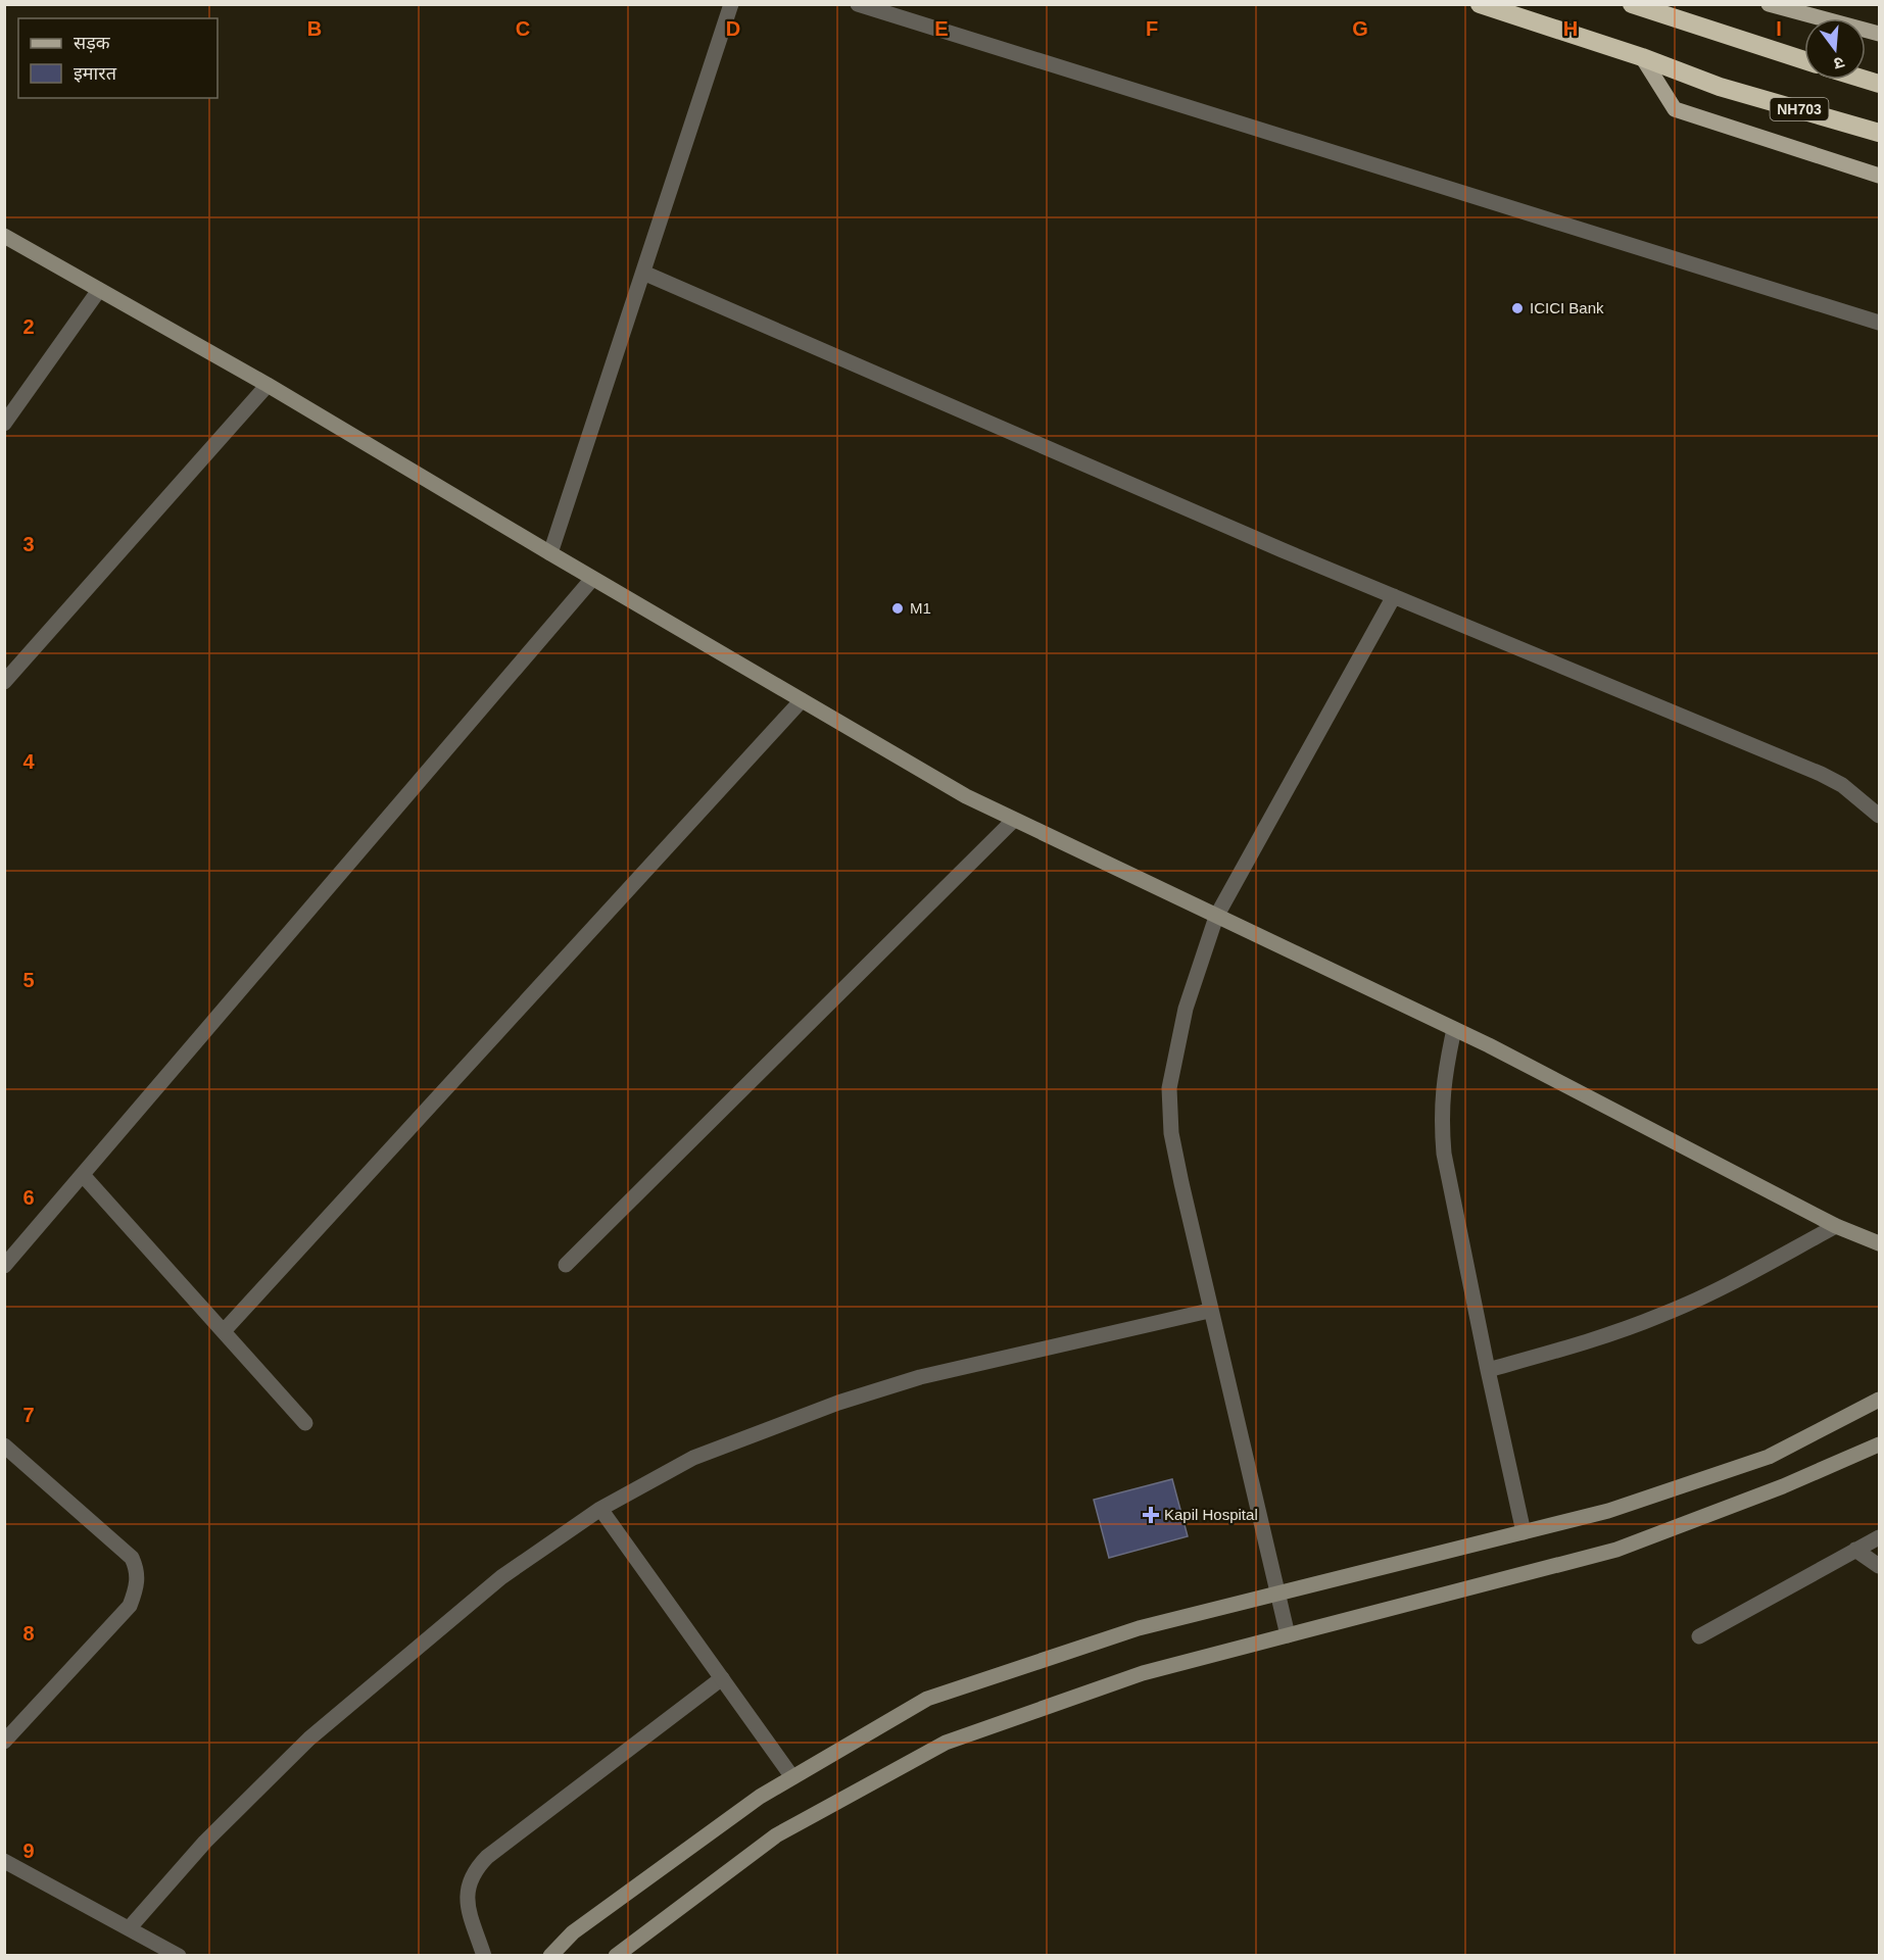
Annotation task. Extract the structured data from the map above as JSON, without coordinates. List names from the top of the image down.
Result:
{
  "streets": {
    "highway": ["NH703"]
  },
  "places": {
    "other": ["ICICI Bank", "M1"],
    "health": ["Kapil Hospital"]
  },
  "legend": ["सड़क", "इमारत"],
  "north": "bottom",
  "grid": {
    "columns": [
      "B",
      "C",
      "D",
      "E",
      "F",
      "G",
      "H",
      "I"
    ],
    "rows": [
      "2",
      "3",
      "4",
      "5",
      "6",
      "7",
      "8",
      "9"
    ]
  }
}
